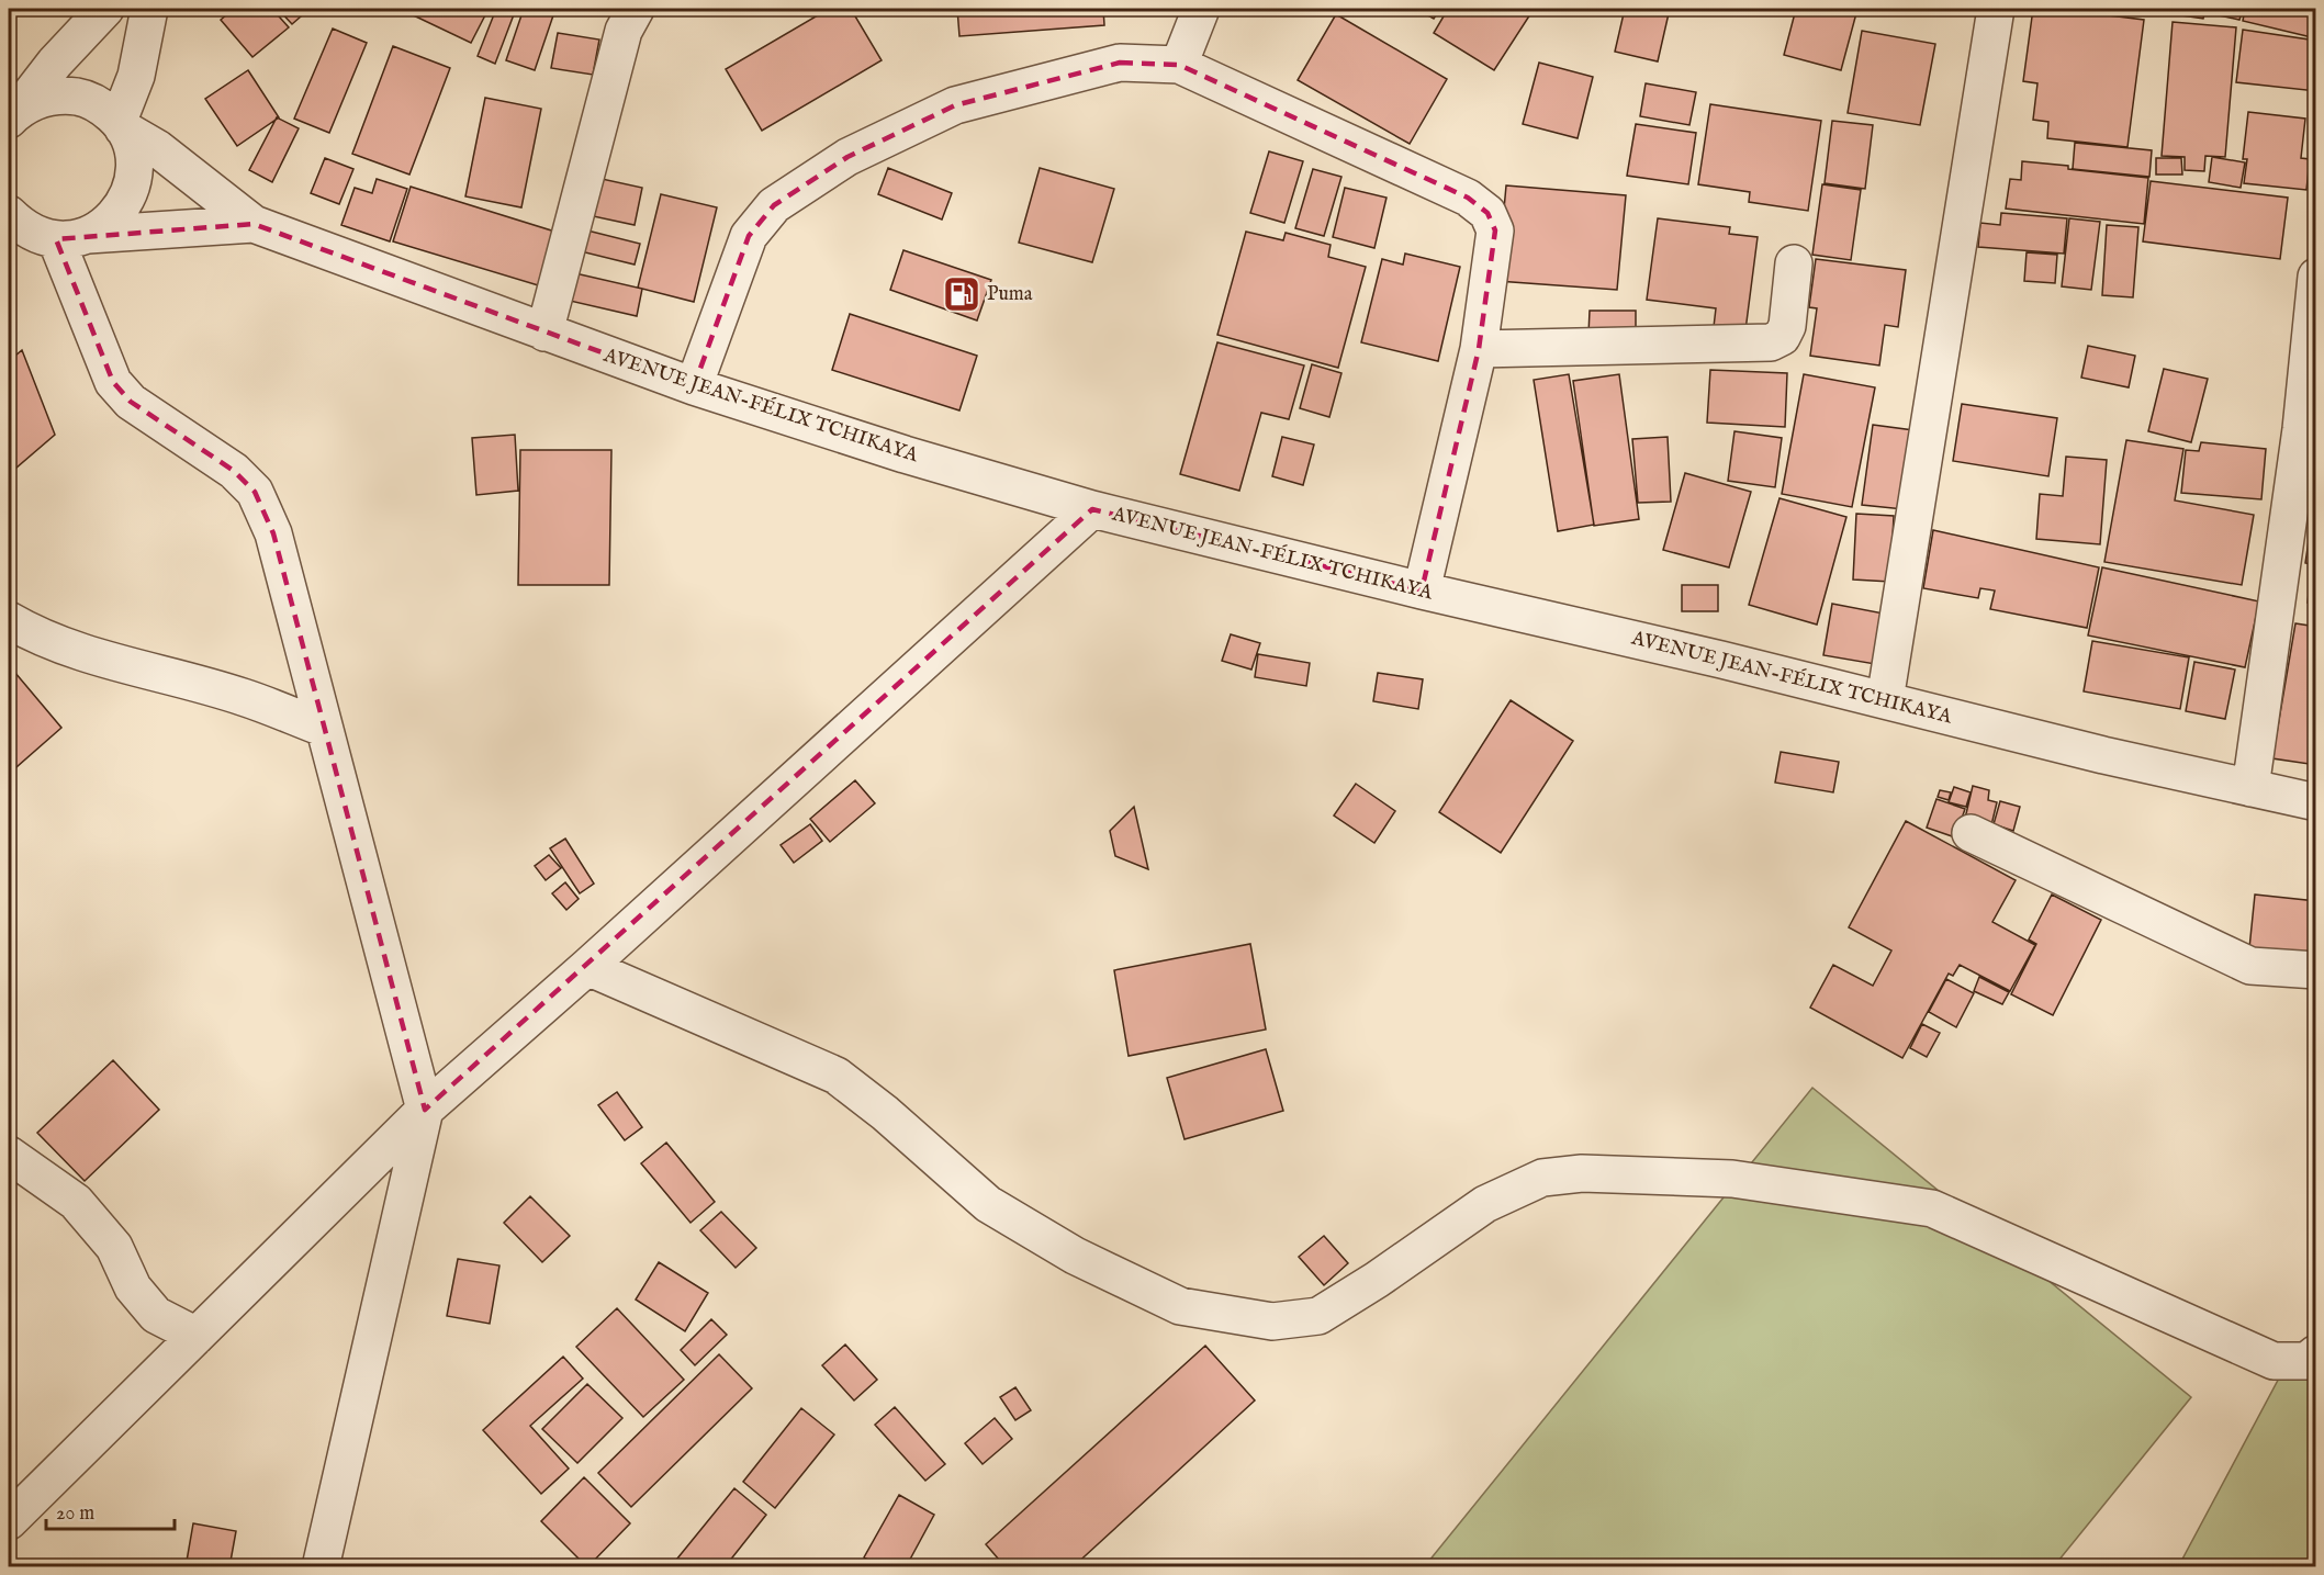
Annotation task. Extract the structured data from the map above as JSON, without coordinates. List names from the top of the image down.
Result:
{
  "streets": {
    "street": ["AVENUE JEAN-FÉLIX TCHIKAYA"]
  },
  "places": {
    "fuel station": ["Puma"]
  },
  "scale_bar": "20 m"
}
